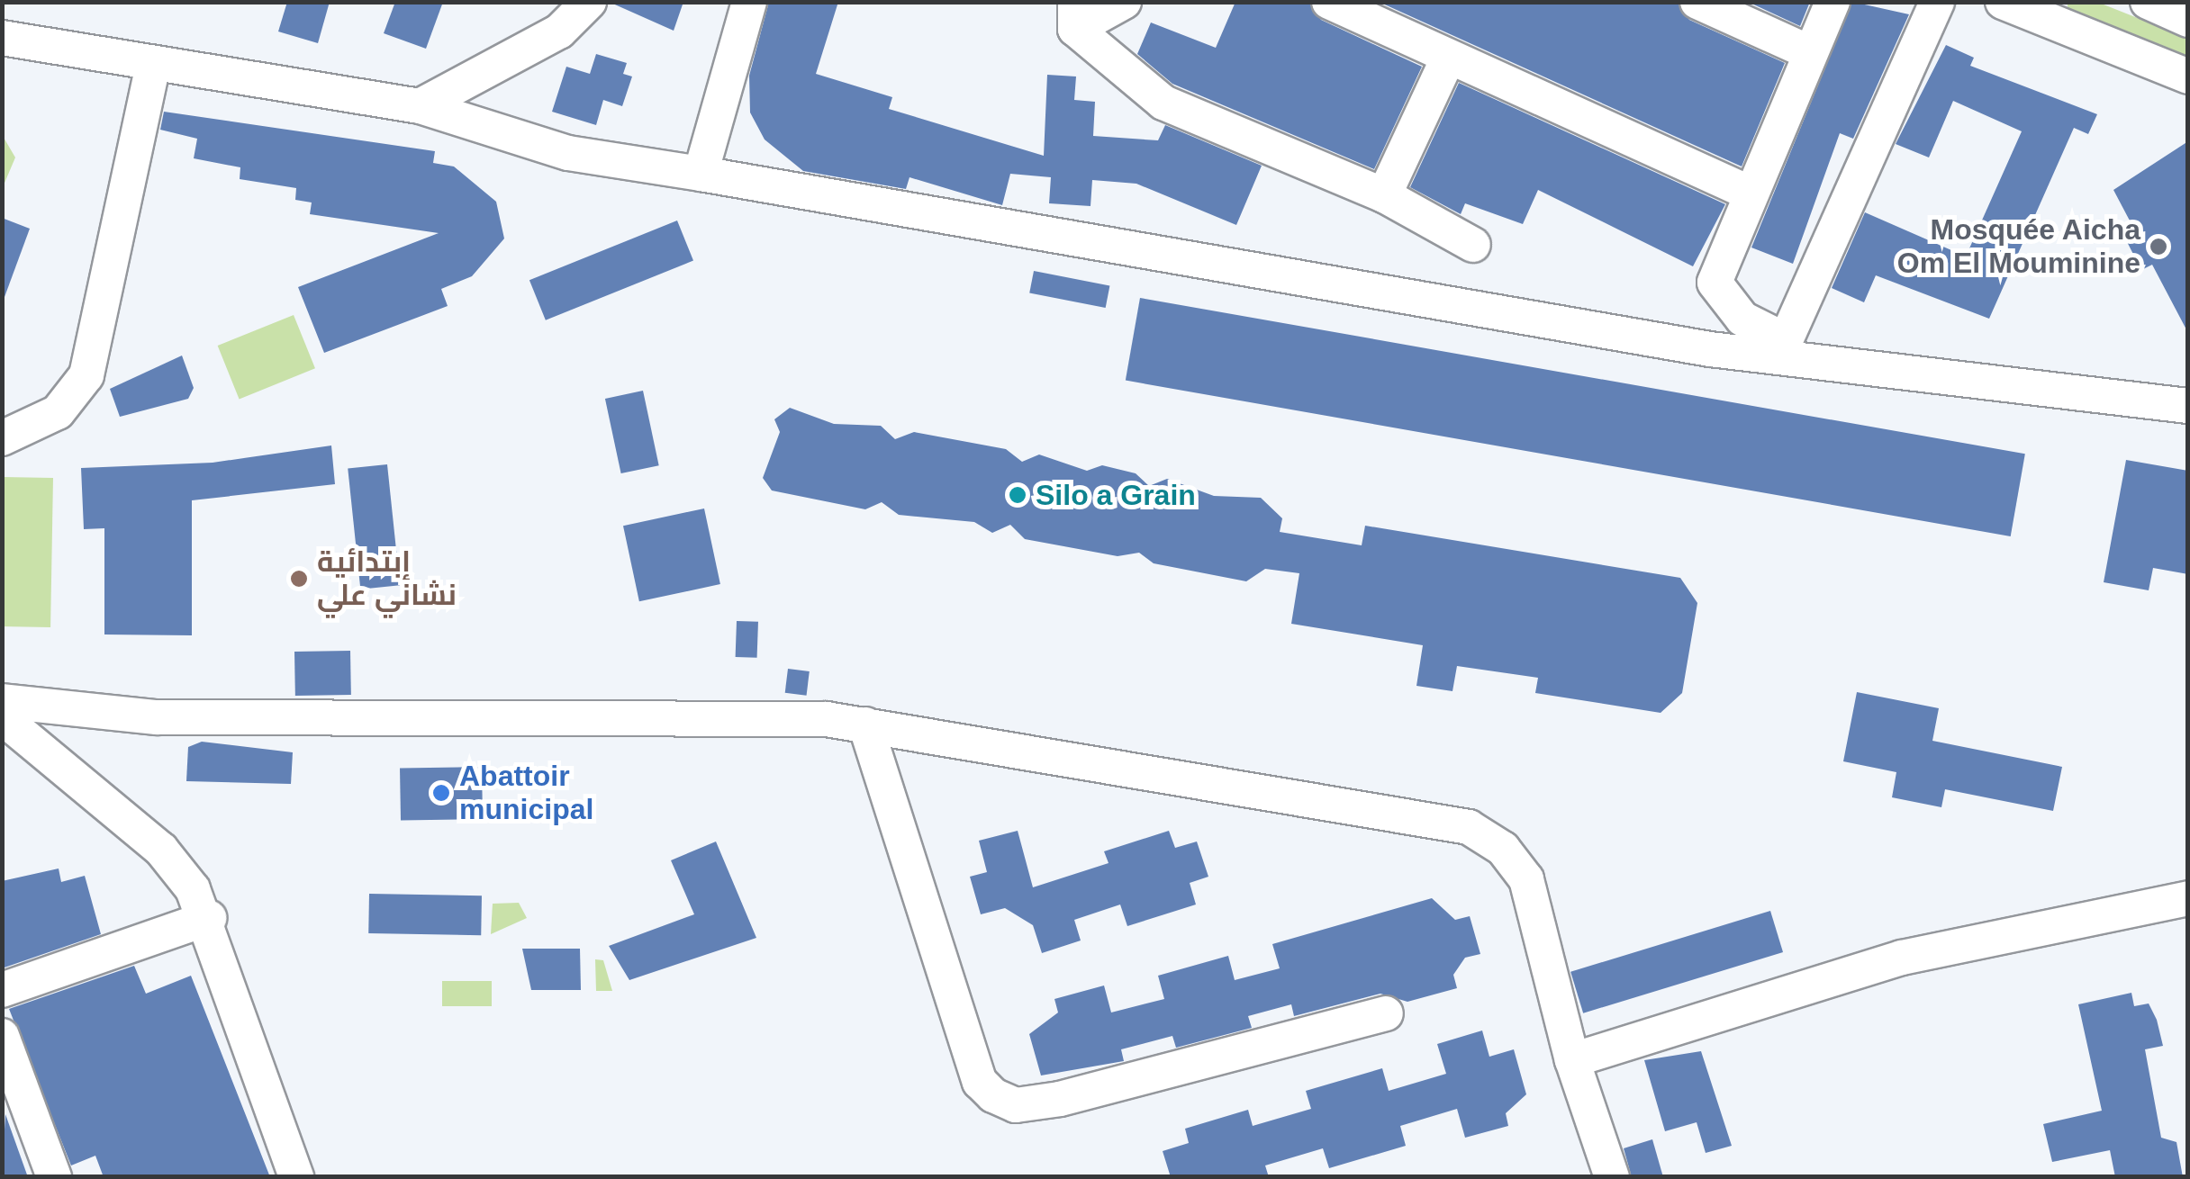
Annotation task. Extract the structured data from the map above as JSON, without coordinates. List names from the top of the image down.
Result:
{
  "places": [
    "Mosquée Aicha Om El Mouminine",
    "Silo a Grain",
    "إبتدائية نشاني علي",
    "Abattoir municipal"
  ]
}
